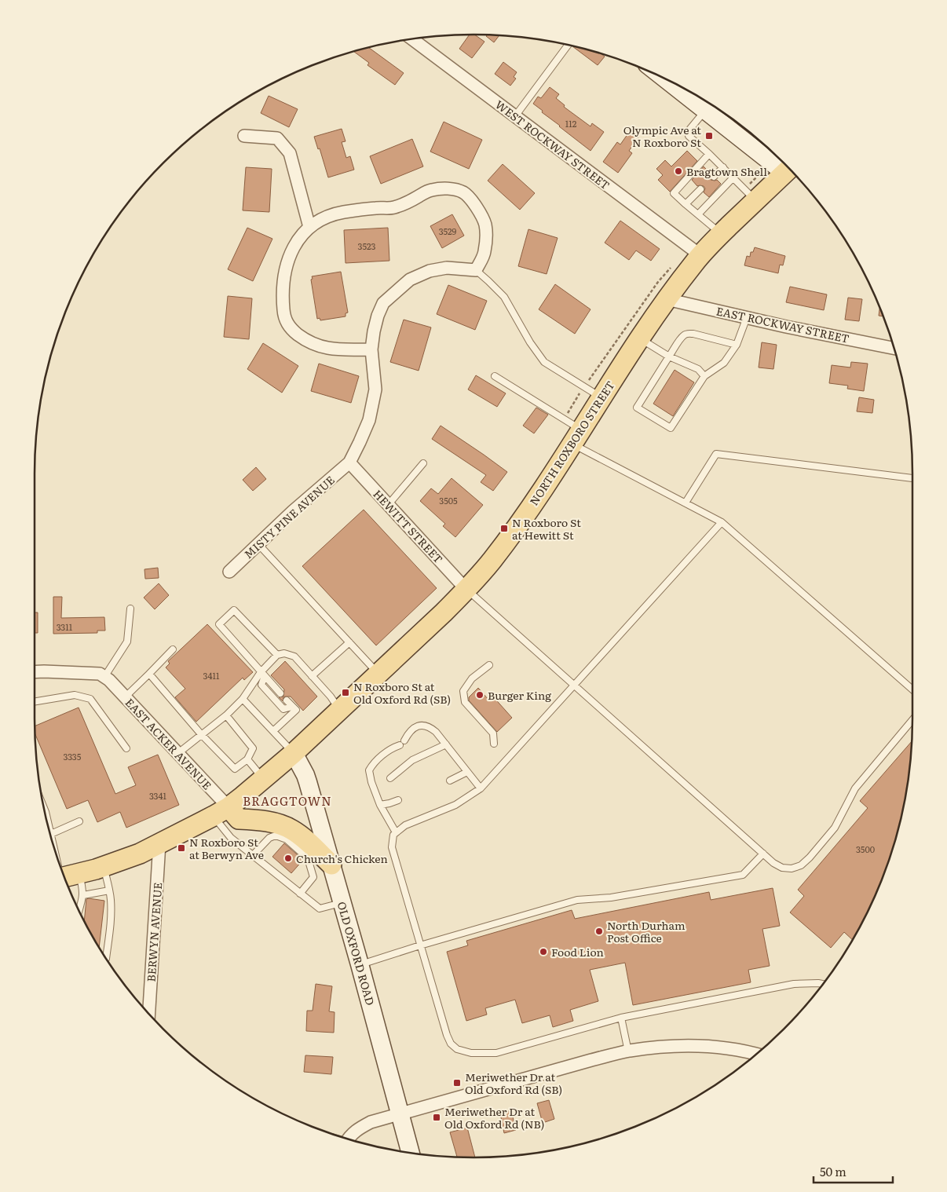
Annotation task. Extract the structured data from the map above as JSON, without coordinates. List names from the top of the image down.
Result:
{
  "streets": {
    "main road": ["NORTH ROXBORO STREET"],
    "street": [
      "WEST ROCKWAY STREET",
      "EAST ROCKWAY STREET",
      "MISTY PINE AVENUE",
      "HEWITT STREET",
      "EAST ACKER AVENUE",
      "BERWYN AVENUE",
      "OLD OXFORD ROAD"
    ]
  },
  "crossings": [
    ["WEST ROCKWAY STREET", "NORTH ROXBORO STREET"],
    ["EAST ROCKWAY STREET", "NORTH ROXBORO STREET"],
    ["NORTH ROXBORO STREET", "HEWITT STREET"],
    ["NORTH ROXBORO STREET", "EAST ACKER AVENUE"],
    ["NORTH ROXBORO STREET", "BERWYN AVENUE"],
    ["NORTH ROXBORO STREET", "OLD OXFORD ROAD"],
    ["MISTY PINE AVENUE", "HEWITT STREET"]
  ],
  "districts": ["BRAGGTOWN"],
  "places": {
    "transit": [
      "Olympic Ave at N Roxboro St",
      "N Roxboro St at Hewitt St",
      "N Roxboro St at Old Oxford Rd (SB)",
      "N Roxboro St at Berwyn Ave",
      "Meriwether Dr at Old Oxford Rd (SB)",
      "Meriwether Dr at Old Oxford Rd (NB)"
    ],
    "other": [
      "Bragtown Shell",
      "Burger King",
      "Church's Chicken",
      "North Durham Post Office",
      "Food Lion"
    ]
  },
  "house_numbers": [
    "112",
    "3529",
    "3523",
    "3505",
    "3311",
    "3411",
    "3335",
    "3341",
    "3500"
  ],
  "scale_bar": "50 m"
}
